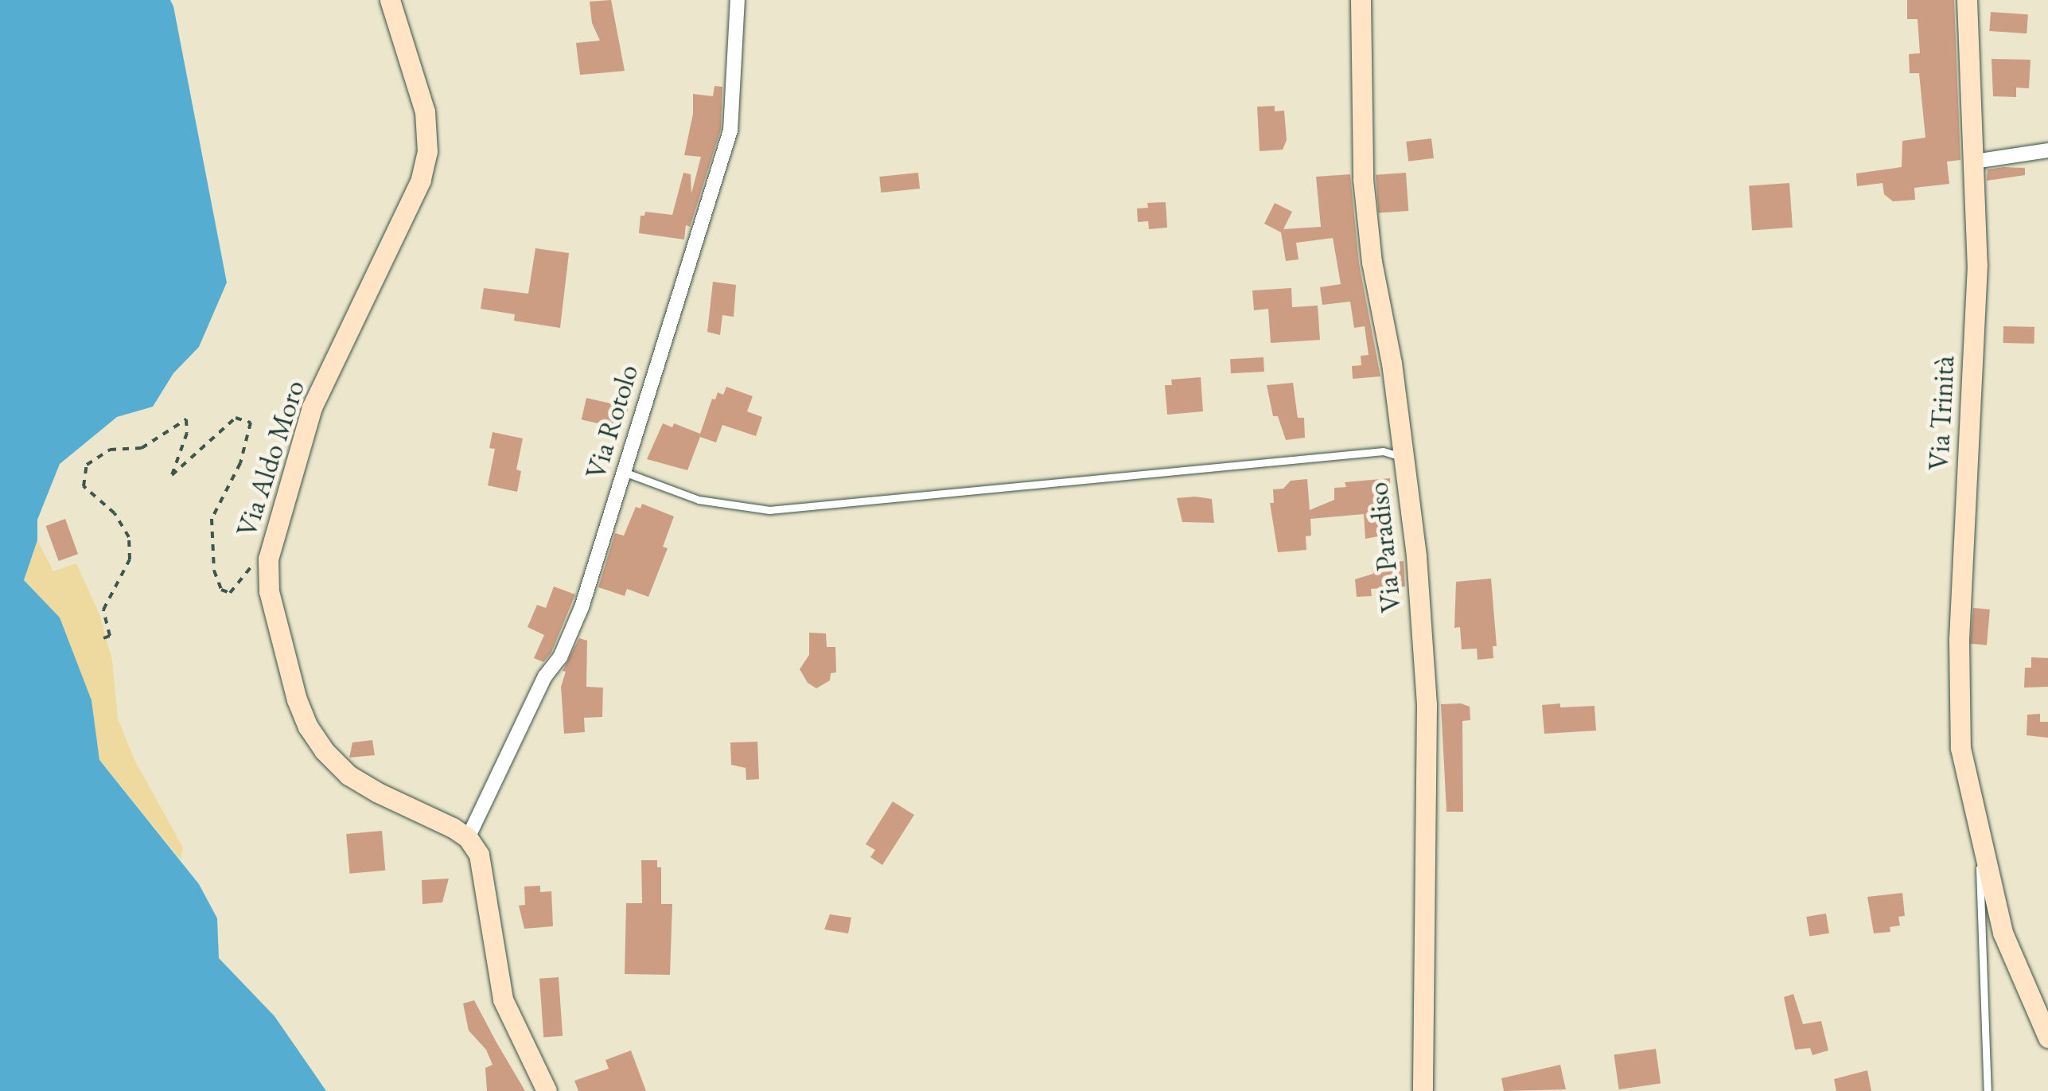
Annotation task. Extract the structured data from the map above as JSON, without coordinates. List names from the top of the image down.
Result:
{
  "streets": {
    "street": [
      "Via Trinità",
      "Via Rotolo",
      "Via Aldo Moro",
      "Via Paradiso"
    ]
  },
  "crossings": [
    ["Via Rotolo", "Via Aldo Moro"]
  ]
}
